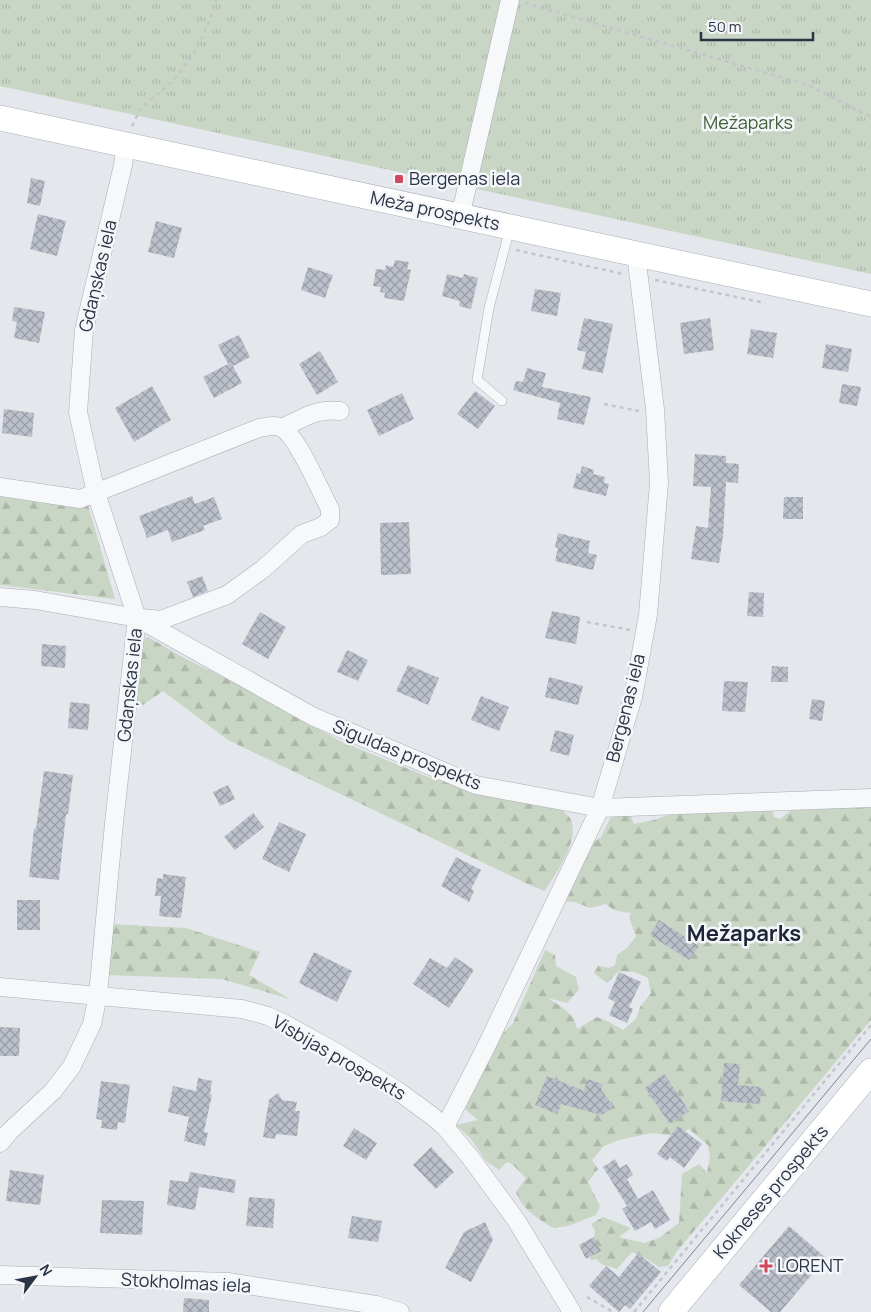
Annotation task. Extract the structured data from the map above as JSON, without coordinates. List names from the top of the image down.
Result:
{
  "streets": {
    "street": [
      "Meža prospekts",
      "Gdaņskas iela",
      "Bergenas iela",
      "Siguldas prospekts",
      "Visbijas prospekts",
      "Kokneses prospekts",
      "Stokholmas iela"
    ]
  },
  "crossings": [
    ["Meža prospekts", "Gdaņskas iela"],
    ["Meža prospekts", "Bergenas iela"],
    ["Gdaņskas iela", "Siguldas prospekts"],
    ["Gdaņskas iela", "Visbijas prospekts"],
    ["Bergenas iela", "Siguldas prospekts"],
    ["Bergenas iela", "Visbijas prospekts"]
  ],
  "districts": ["Mežaparks"],
  "parks": ["Mežaparks"],
  "places": {
    "transit": ["Bergenas iela"],
    "health": ["LORENT"]
  },
  "scale_bar": "50 m",
  "north": "top right"
}
